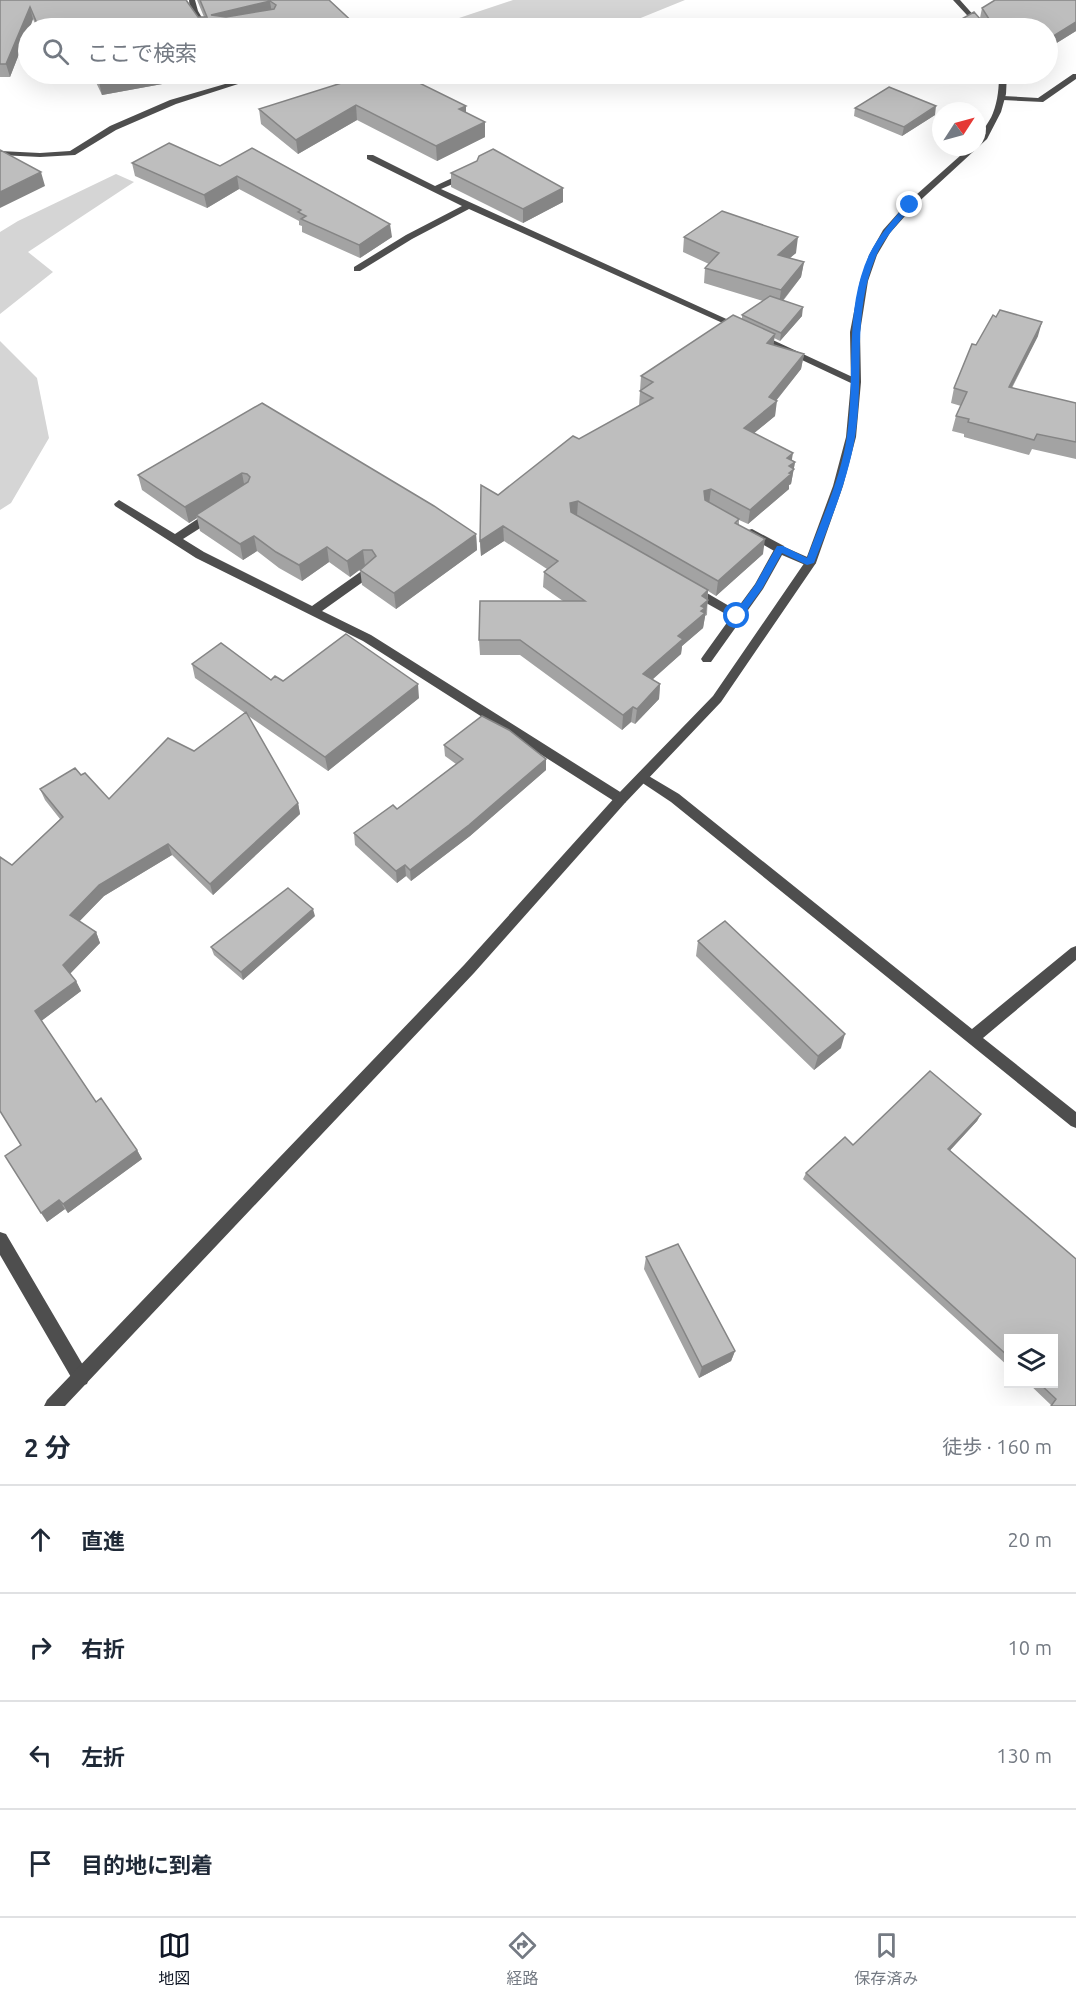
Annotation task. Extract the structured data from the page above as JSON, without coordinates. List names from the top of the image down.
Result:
{
  "north": "top right",
  "page": {
    "search": "ここで検索",
    "heading": ["2 分", "徒歩 · 160 m"],
    "list": [
      ["直進", "20 m"],
      ["右折", "10 m"],
      ["左折", "130 m"],
      "目的地に到着"
    ],
    "nav": ["地図", "経路", "保存済み"]
  }
}
